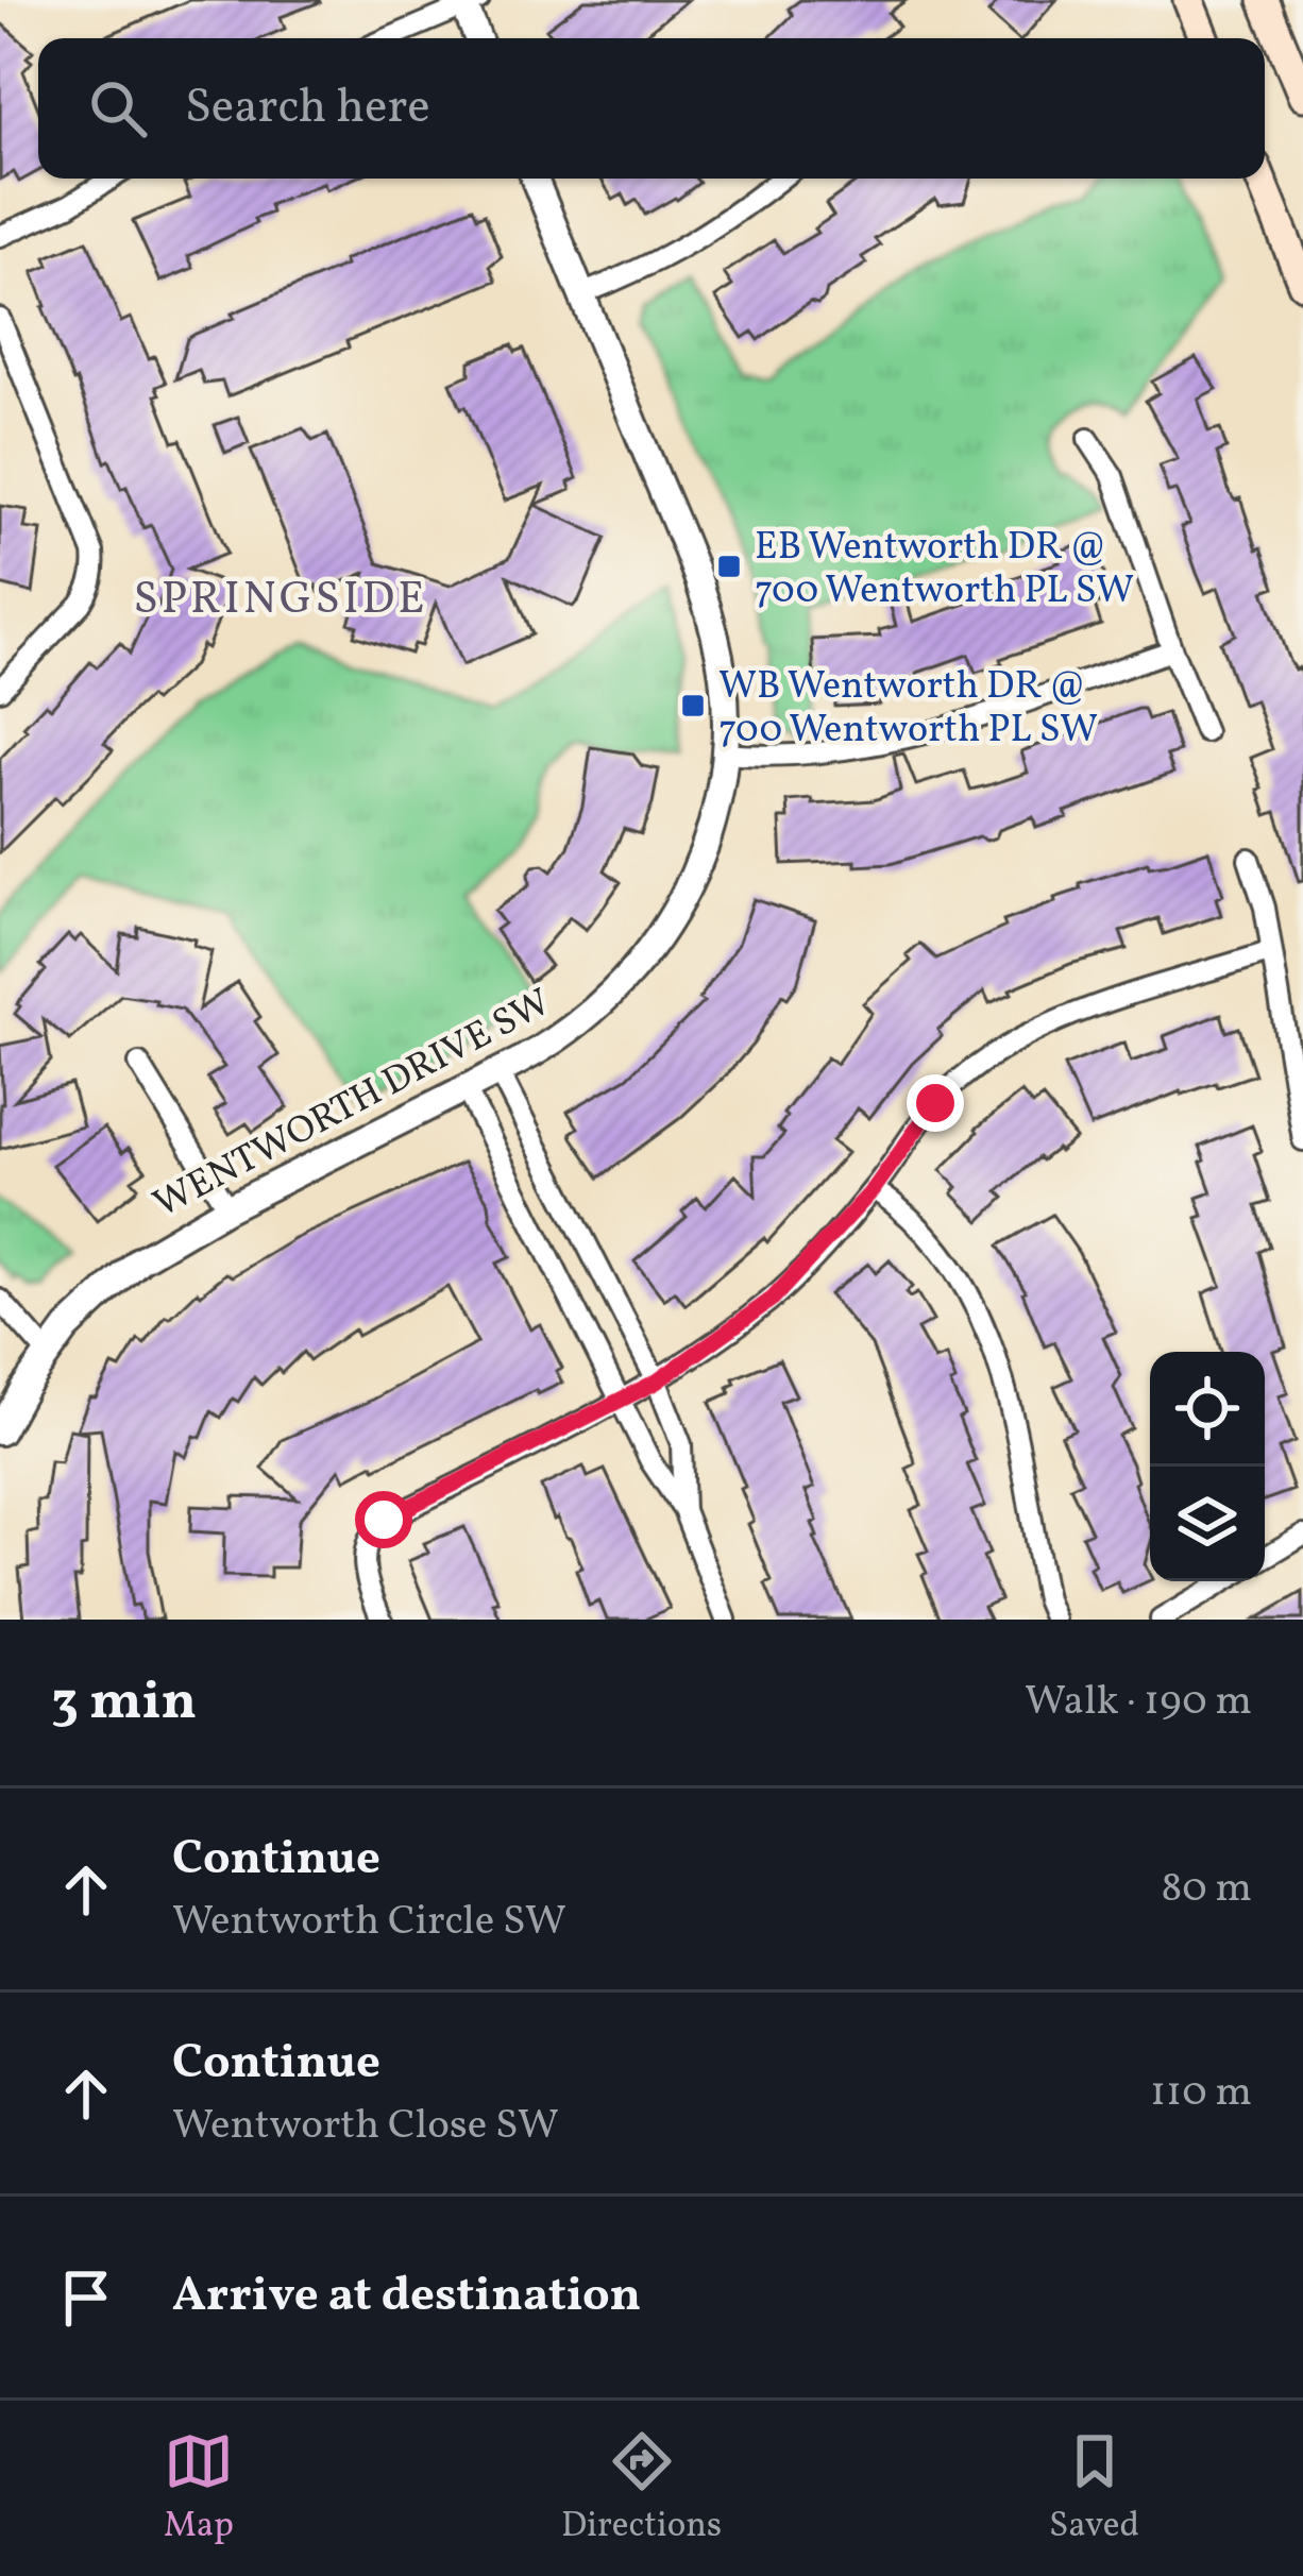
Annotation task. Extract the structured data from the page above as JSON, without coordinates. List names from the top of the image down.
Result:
{
  "streets": {
    "street": ["WENTWORTH DRIVE SW"]
  },
  "districts": ["SPRINGSIDE"],
  "places": {
    "transit": ["EB Wentworth DR @ 700 Wentworth PL SW", "WB Wentworth DR @ 700 Wentworth PL SW"]
  },
  "page": {
    "search": "Search here",
    "heading": ["3 min", "Walk · 190 m"],
    "list": [
      ["Continue", "Wentworth Circle SW", "80 m"],
      ["Continue", "Wentworth Close SW", "110 m"],
      "Arrive at destination"
    ],
    "nav": ["Map", "Directions", "Saved"]
  }
}
